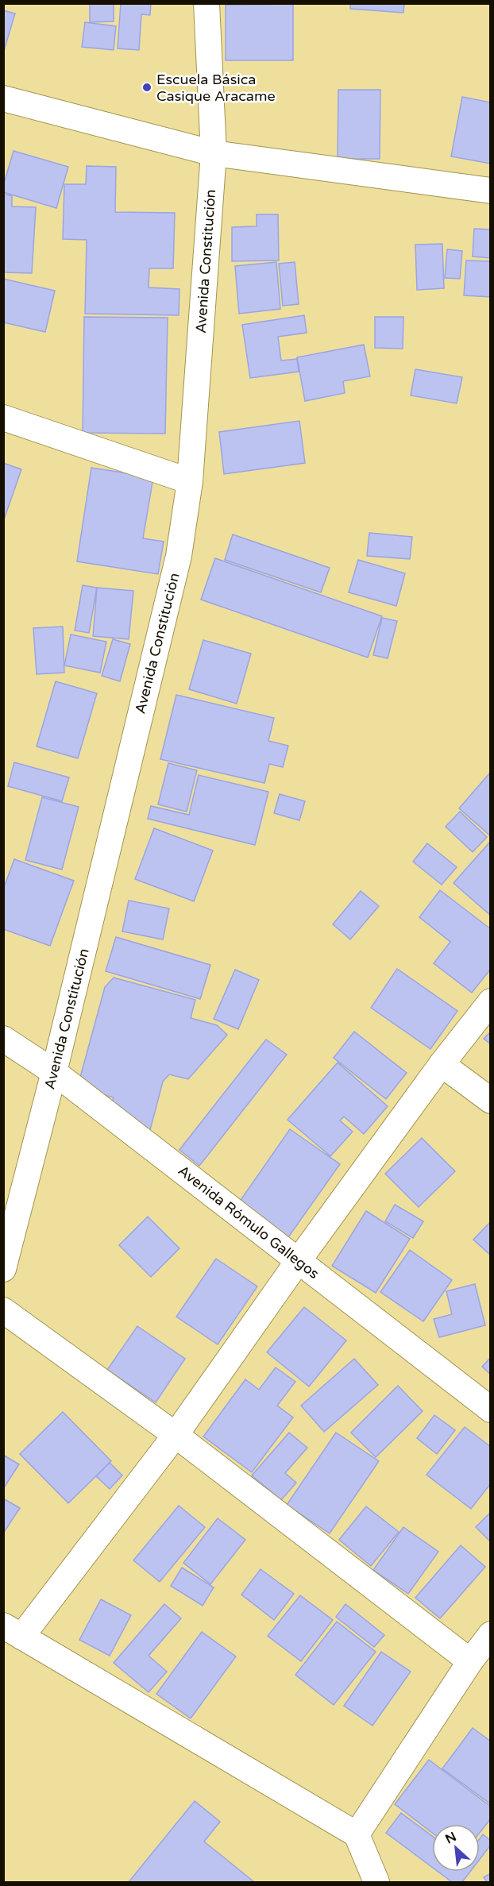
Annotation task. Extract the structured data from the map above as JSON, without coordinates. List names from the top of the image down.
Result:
{
  "streets": {
    "street": ["Avenida Constitución", "Avenida Rómulo Gallegos"]
  },
  "crossings": [
    ["Avenida Constitución", "Avenida Rómulo Gallegos"]
  ],
  "places": ["Escuela Básica Casique Aracame"],
  "north": "top left"
}
